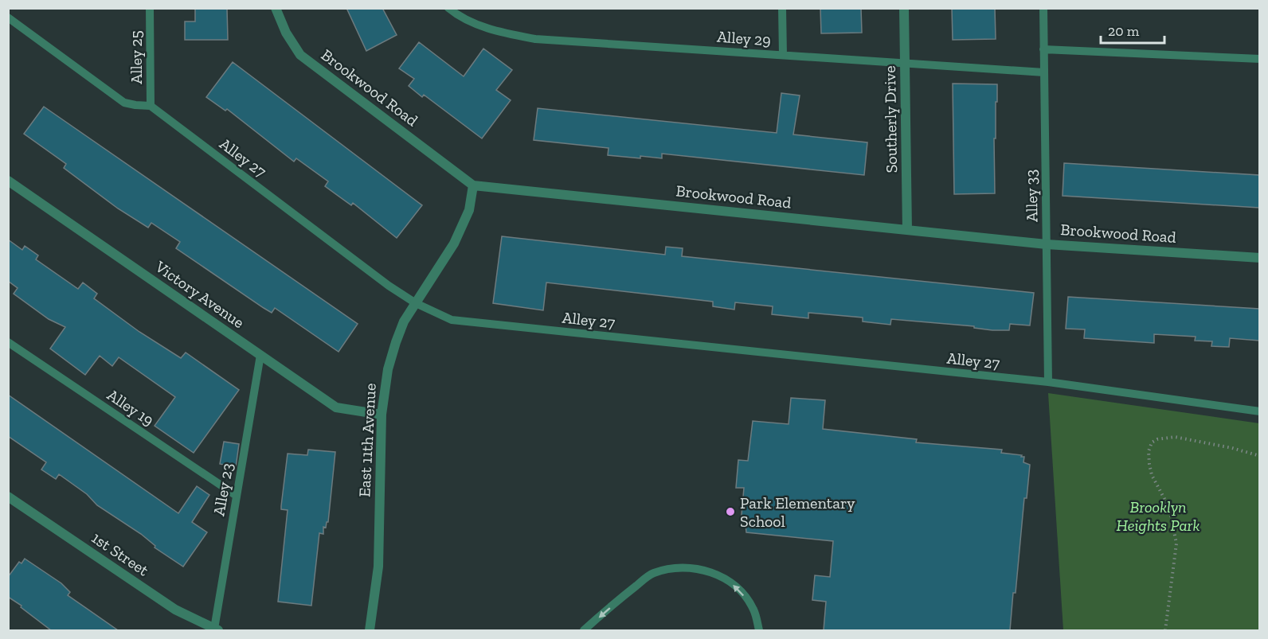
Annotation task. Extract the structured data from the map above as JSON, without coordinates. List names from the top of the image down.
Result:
{
  "streets": {
    "street": [
      "Brookwood Road",
      "Southerly Drive",
      "Victory Avenue",
      "East 11th Avenue",
      "1st Street"
    ],
    "lane": [
      "Alley 29",
      "Alley 25",
      "Alley 27",
      "Alley 33",
      "Alley 19",
      "Alley 23"
    ]
  },
  "crossings": [
    ["Alley 29", "Southerly Drive"],
    ["Alley 29", "Alley 33"],
    ["Alley 25", "Alley 27"],
    ["Brookwood Road", "Southerly Drive"],
    ["Brookwood Road", "Alley 33"],
    ["Brookwood Road", "East 11th Avenue"],
    ["Alley 27", "Alley 33"],
    ["Alley 27", "East 11th Avenue"],
    ["Victory Avenue", "East 11th Avenue"],
    ["Victory Avenue", "Alley 23"],
    ["Alley 19", "Alley 23"],
    ["Alley 23", "1st Street"]
  ],
  "parks": ["Brooklyn Heights Park"],
  "places": ["Park Elementary School"],
  "scale_bar": "20 m"
}
